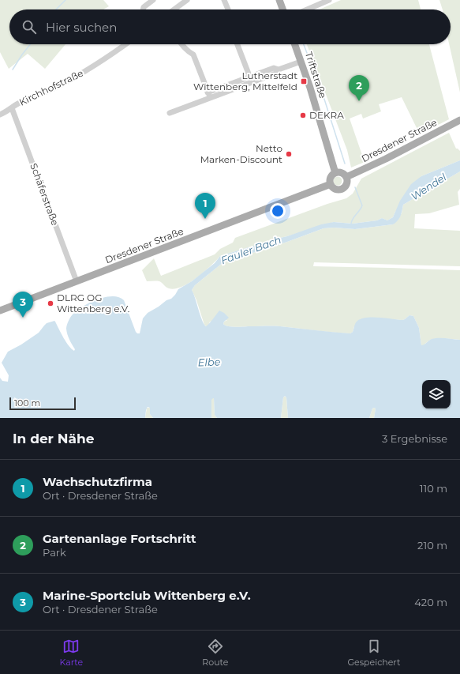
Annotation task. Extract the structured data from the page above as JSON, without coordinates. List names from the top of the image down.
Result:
{
  "streets": {
    "main road": ["Triftstraße", "Dresdener Straße"],
    "street": ["Kirchhofstraße", "Schäferstraße"]
  },
  "crossings": [
    ["Triftstraße", "Dresdener Straße"],
    ["Kirchhofstraße", "Schäferstraße"],
    ["Dresdener Straße", "Schäferstraße"]
  ],
  "water": ["Wendel", "Fauler Bach", "Elbe"],
  "places": {
    "transit": ["Lutherstadt Wittenberg, Mittelfeld"],
    "other": ["DEKRA", "Netto Marken-Discount", "DLRG OG Wittenberg e.V."]
  },
  "scale_bar": "100 m",
  "page": {
    "search": "Hier suchen",
    "pins": ["2", "1", "3"],
    "scale": "100 m",
    "heading": ["In der Nähe", "3 Ergebnisse"],
    "list": [
      {
        "mark": "1",
        "name": "Wachschutzfirma",
        "note": "Ort · Dresdener Straße",
        "value": "110 m"
      },
      {
        "mark": "2",
        "name": "Gartenanlage Fortschritt",
        "note": "Park",
        "value": "210 m"
      },
      {
        "mark": "3",
        "name": "Marine-Sportclub Wittenberg e.V.",
        "note": "Ort · Dresdener Straße",
        "value": "420 m"
      }
    ],
    "nav": ["Karte", "Route", "Gespeichert"]
  }
}
